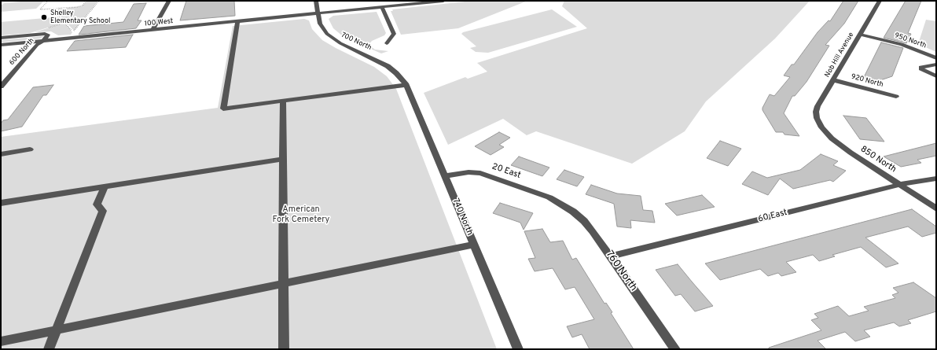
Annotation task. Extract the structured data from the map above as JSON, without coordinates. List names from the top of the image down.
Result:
{
  "streets": {
    "street": [
      "100 West",
      "950 North",
      "700 North",
      "600 North",
      "Nob Hill Avenue",
      "920 North",
      "850 North",
      "20 East",
      "60 East",
      "740 North",
      "760 North"
    ]
  },
  "crossings": [
    ["100 West", "700 North"],
    ["100 West", "600 North"],
    ["950 North", "Nob Hill Avenue"],
    ["700 North", "740 North"],
    ["Nob Hill Avenue", "920 North"],
    ["Nob Hill Avenue", "850 North"],
    ["850 North", "60 East"],
    ["20 East", "740 North"],
    ["20 East", "760 North"],
    ["60 East", "760 North"]
  ],
  "parks": ["American Fork Cemetery"],
  "places": ["Shelley Elementary School"]
}
